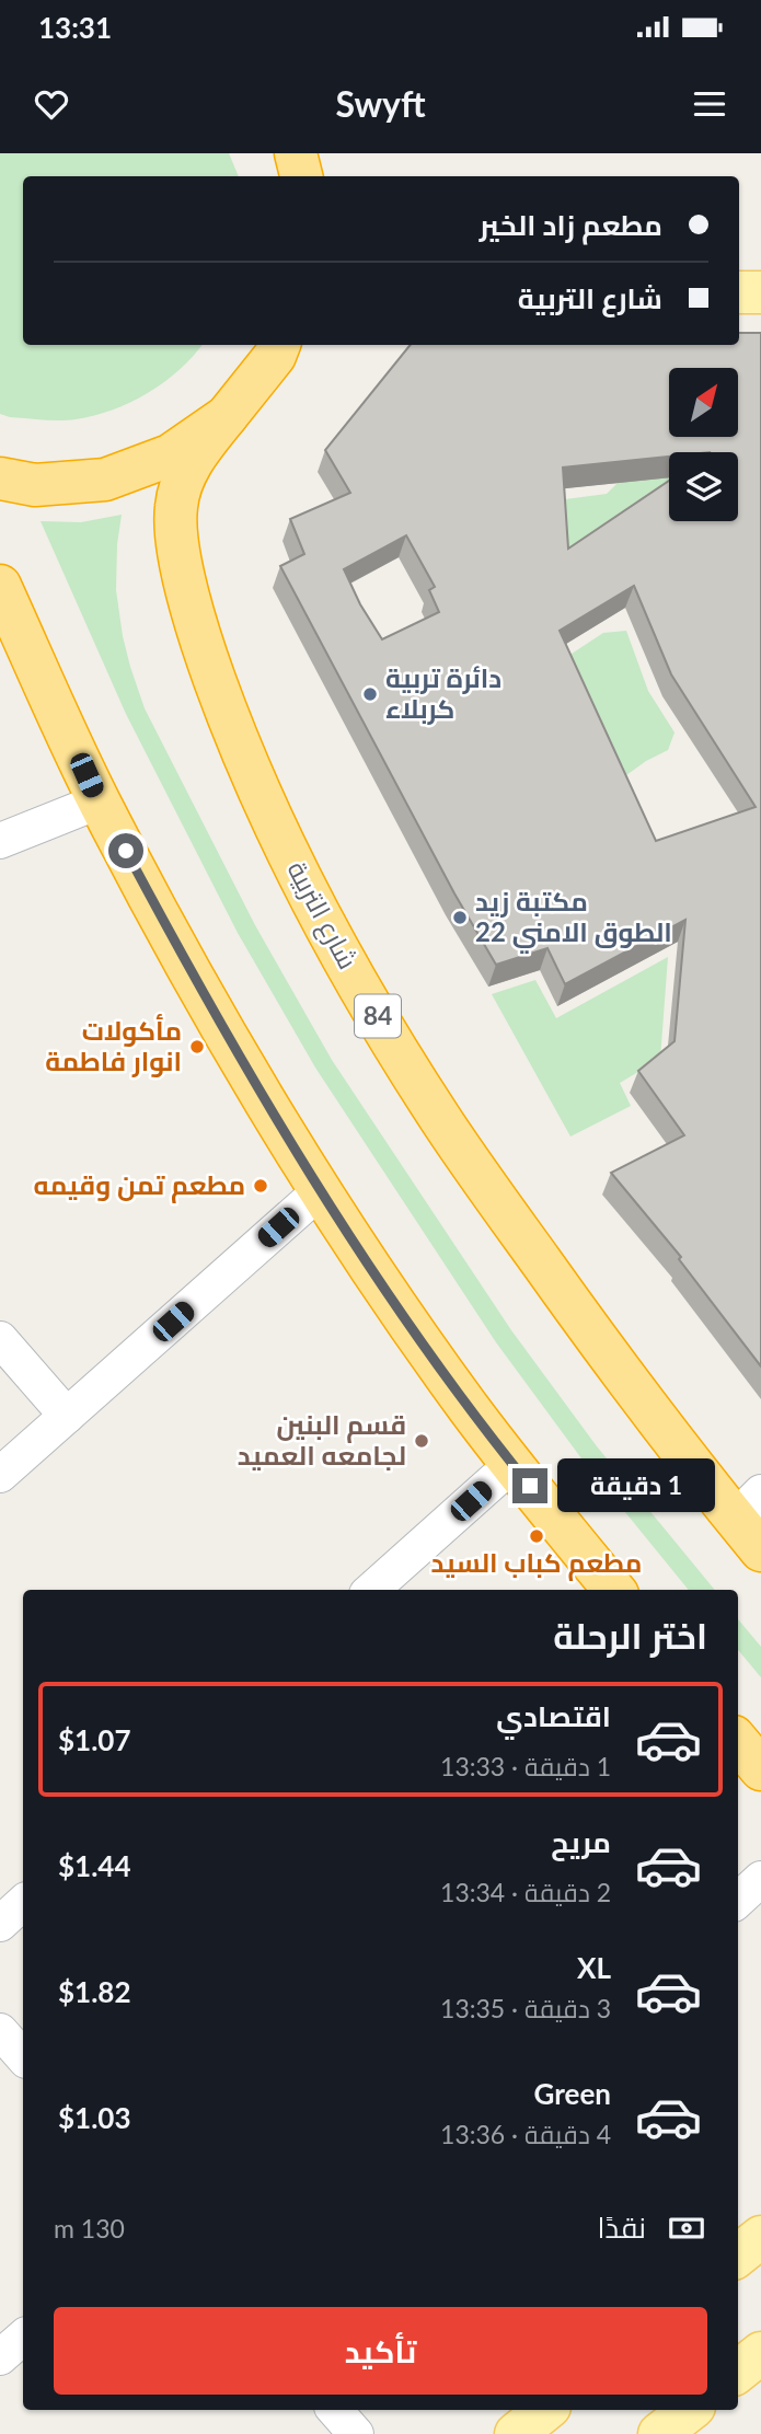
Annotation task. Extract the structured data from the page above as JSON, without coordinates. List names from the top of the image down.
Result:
{
  "streets": {
    "highway": ["شارع التربية", "84"]
  },
  "crossings": [
    ["شارع التربية", "84"]
  ],
  "places": [
    "دائرة تربية كربلاء",
    "مكتبة زيد الطوق الامني 22",
    "مأكولات انوار فاطمة",
    "مطعم تمن وقيمه",
    "قسم البنين لجامعه العميد",
    "مطعم كباب السيد"
  ],
  "north": "top right",
  "page": {
    "status": "13:31",
    "header": "Swyft",
    "banner": ["مطعم زاد الخير", "شارع التربية"],
    "bubble": "1 دقيقة",
    "heading": "اختر الرحلة",
    "list": [
      {
        "name": "اقتصادي",
        "note": "1 دقيقة · 13:33",
        "value": "$1.07"
      },
      {
        "name": "مريح",
        "note": "2 دقيقة · 13:34",
        "value": "$1.44"
      },
      {
        "name": "XL",
        "note": "3 دقيقة · 13:35",
        "value": "$1.82"
      },
      {
        "name": "Green",
        "note": "4 دقيقة · 13:36",
        "value": "$1.03"
      }
    ],
    "pay": ["نقدًا", "130 m"],
    "buttons": "تأكيد"
  }
}
